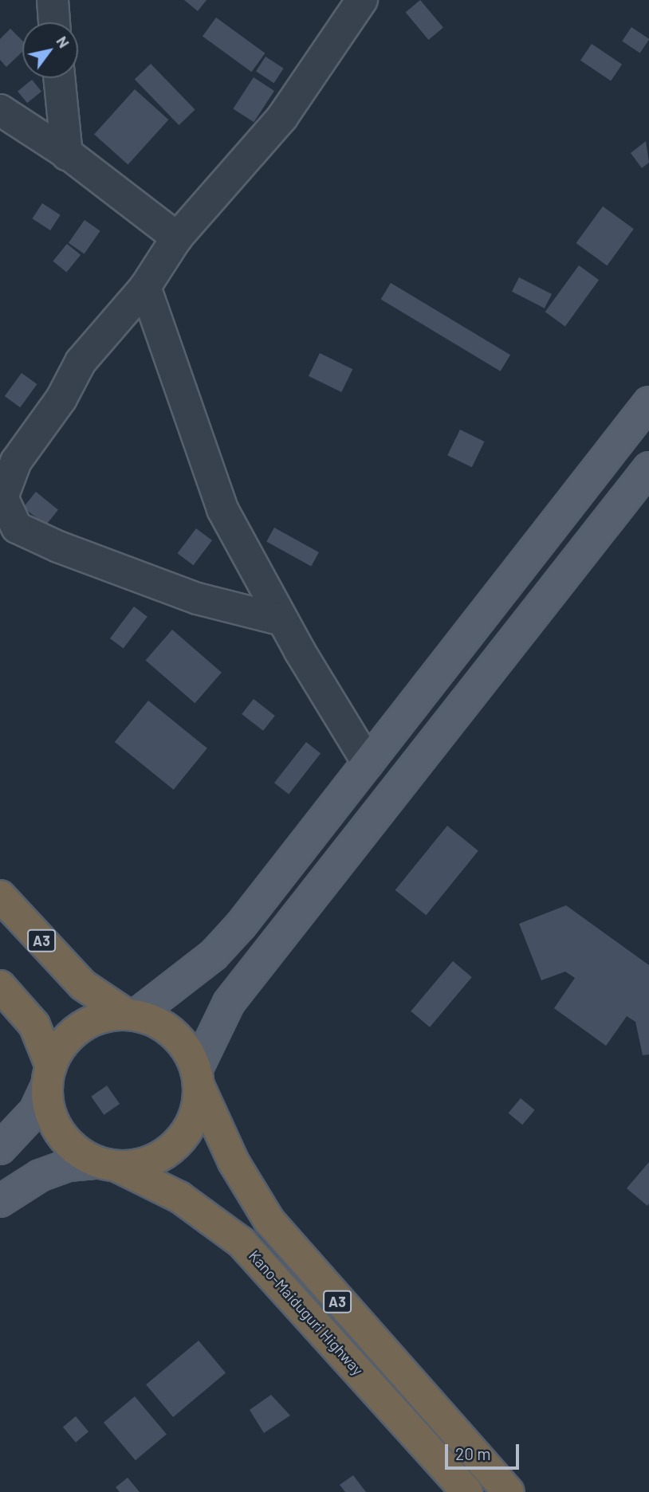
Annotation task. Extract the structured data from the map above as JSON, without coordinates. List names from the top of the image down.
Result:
{
  "streets": {
    "highway": ["A3", "Kano-Maiduguri Highway"]
  },
  "crossings": [
    ["A3", "Kano-Maiduguri Highway"]
  ],
  "scale_bar": "20 m",
  "north": "top right"
}
